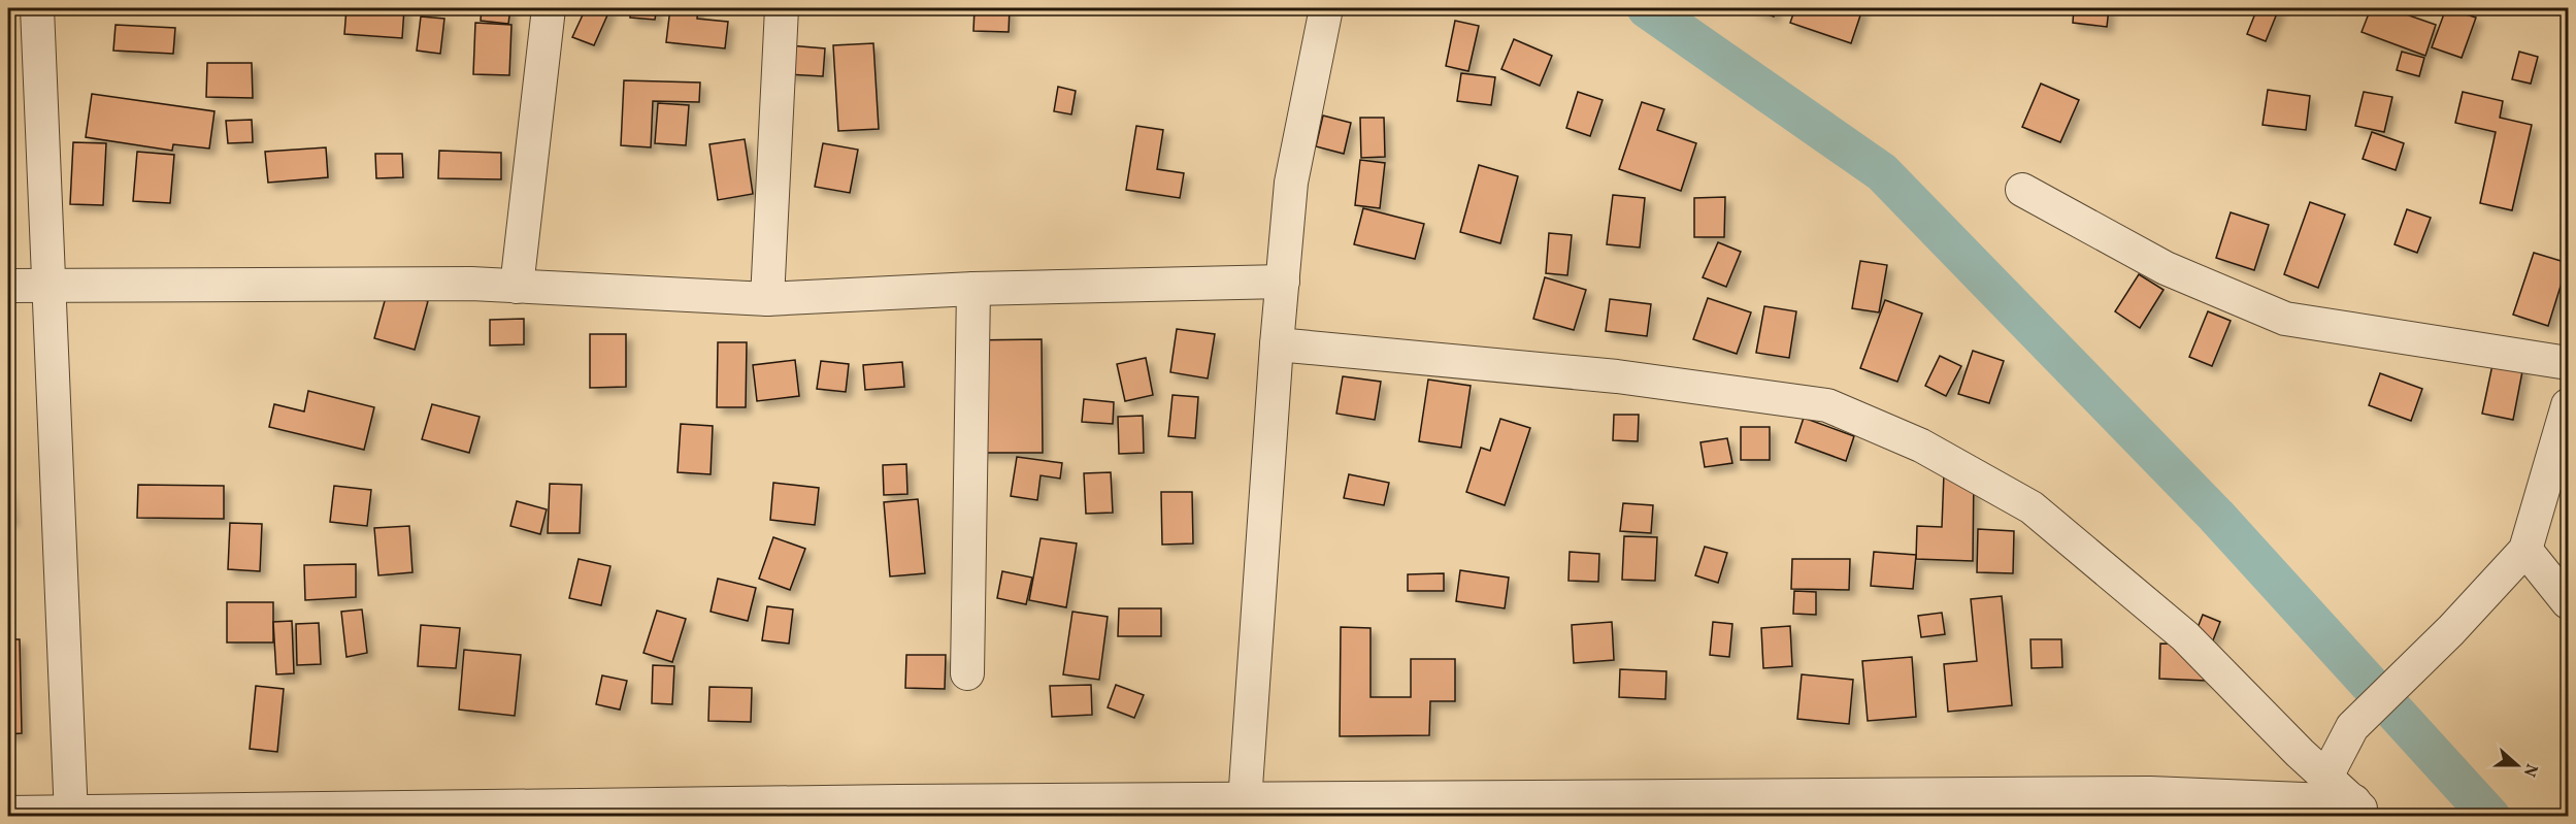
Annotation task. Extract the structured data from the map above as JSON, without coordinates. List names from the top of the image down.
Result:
{
  "north": "right"
}
